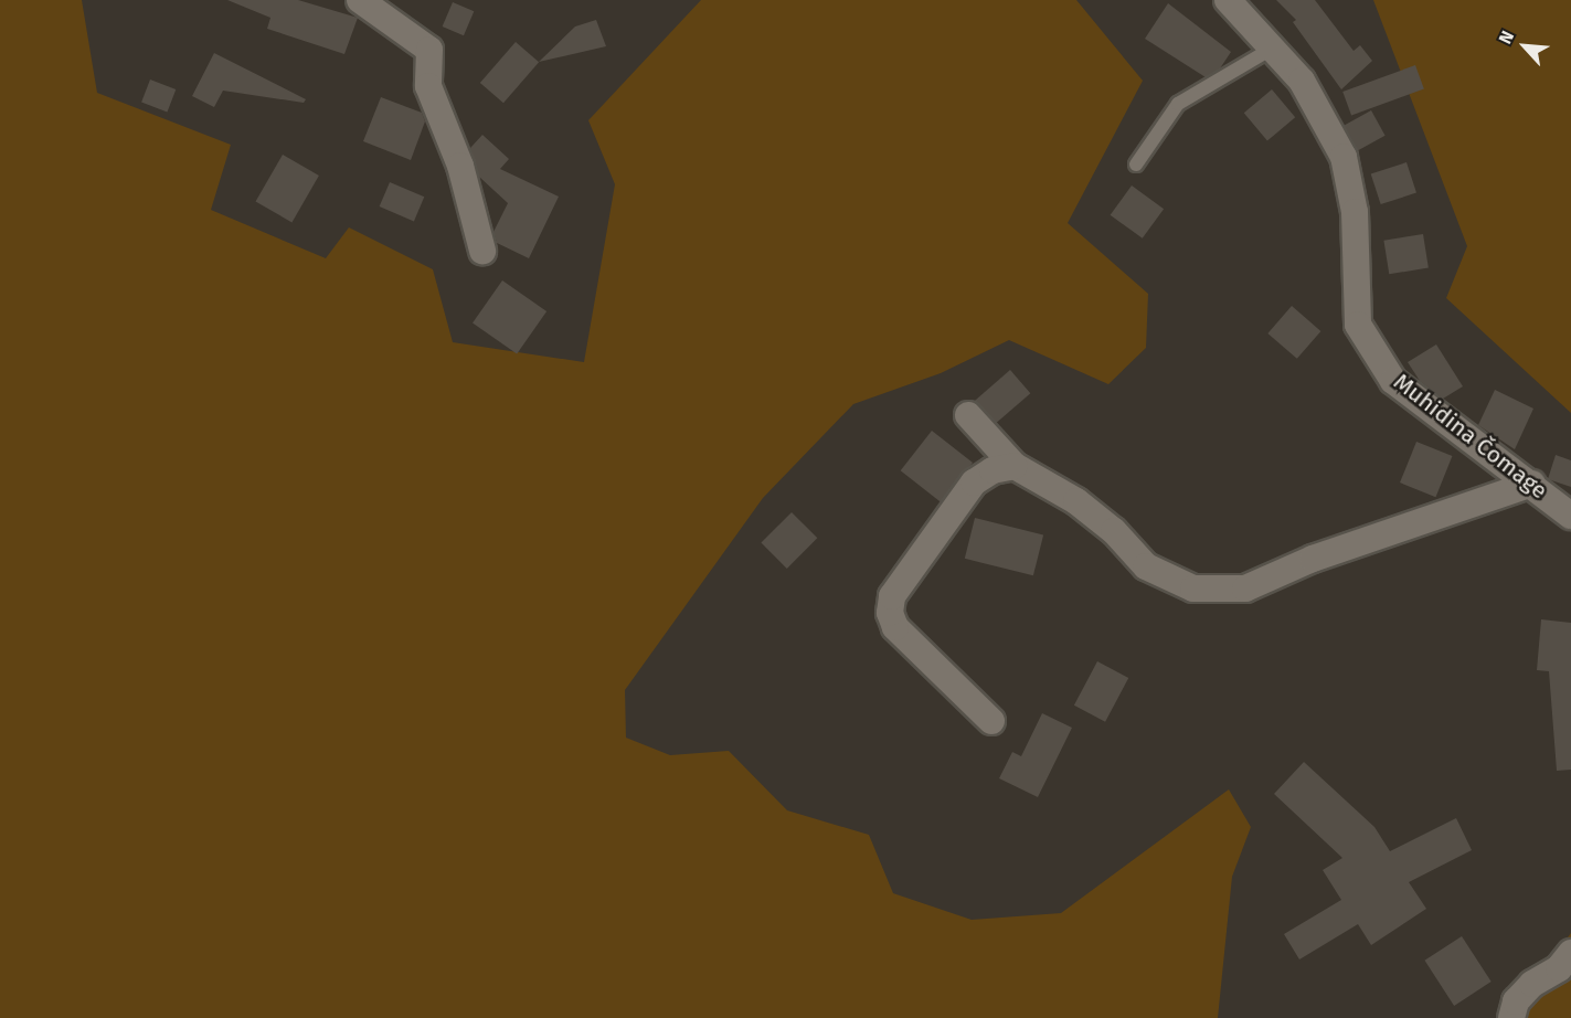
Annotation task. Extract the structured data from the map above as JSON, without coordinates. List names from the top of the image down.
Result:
{
  "streets": {
    "street": ["Muhidina Čomage"]
  },
  "north": "top left"
}
